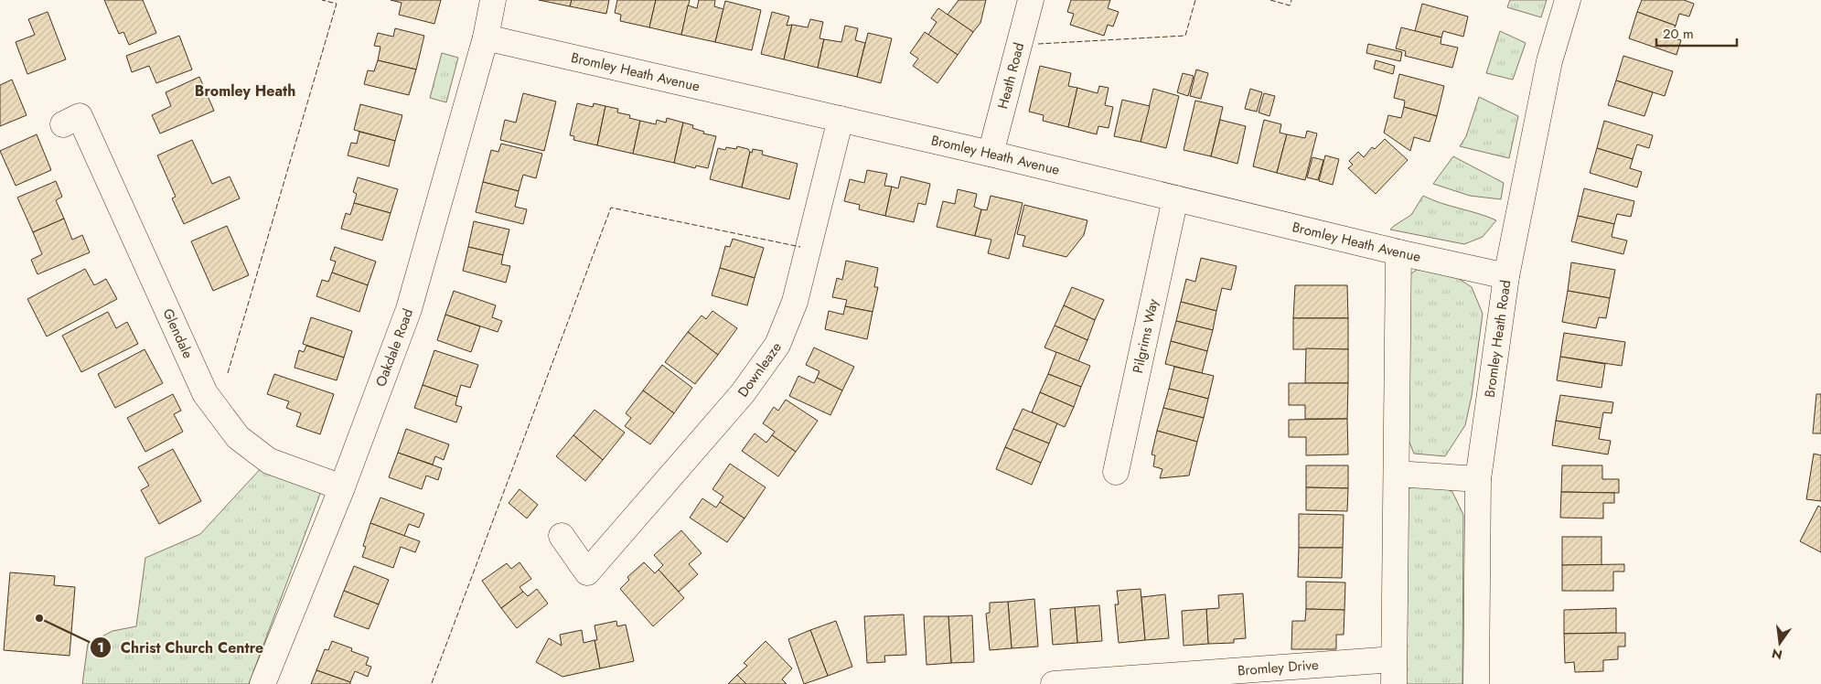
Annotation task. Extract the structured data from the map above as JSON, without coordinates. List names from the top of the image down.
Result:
{
  "streets": {
    "street": [
      "Bromley Heath Avenue",
      "Heath Road",
      "Glendale",
      "Pilgrims Way",
      "Bromley Heath Road",
      "Oakdale Road",
      "Downleaze",
      "Bromley Drive"
    ]
  },
  "crossings": [
    ["Bromley Heath Avenue", "Heath Road"],
    ["Bromley Heath Avenue", "Pilgrims Way"],
    ["Bromley Heath Avenue", "Bromley Heath Road"],
    ["Bromley Heath Avenue", "Oakdale Road"],
    ["Bromley Heath Avenue", "Downleaze"],
    ["Glendale", "Oakdale Road"]
  ],
  "districts": ["Bromley Heath"],
  "places": ["Christ Church Centre"],
  "scale_bar": "20 m",
  "north": "bottom"
}
